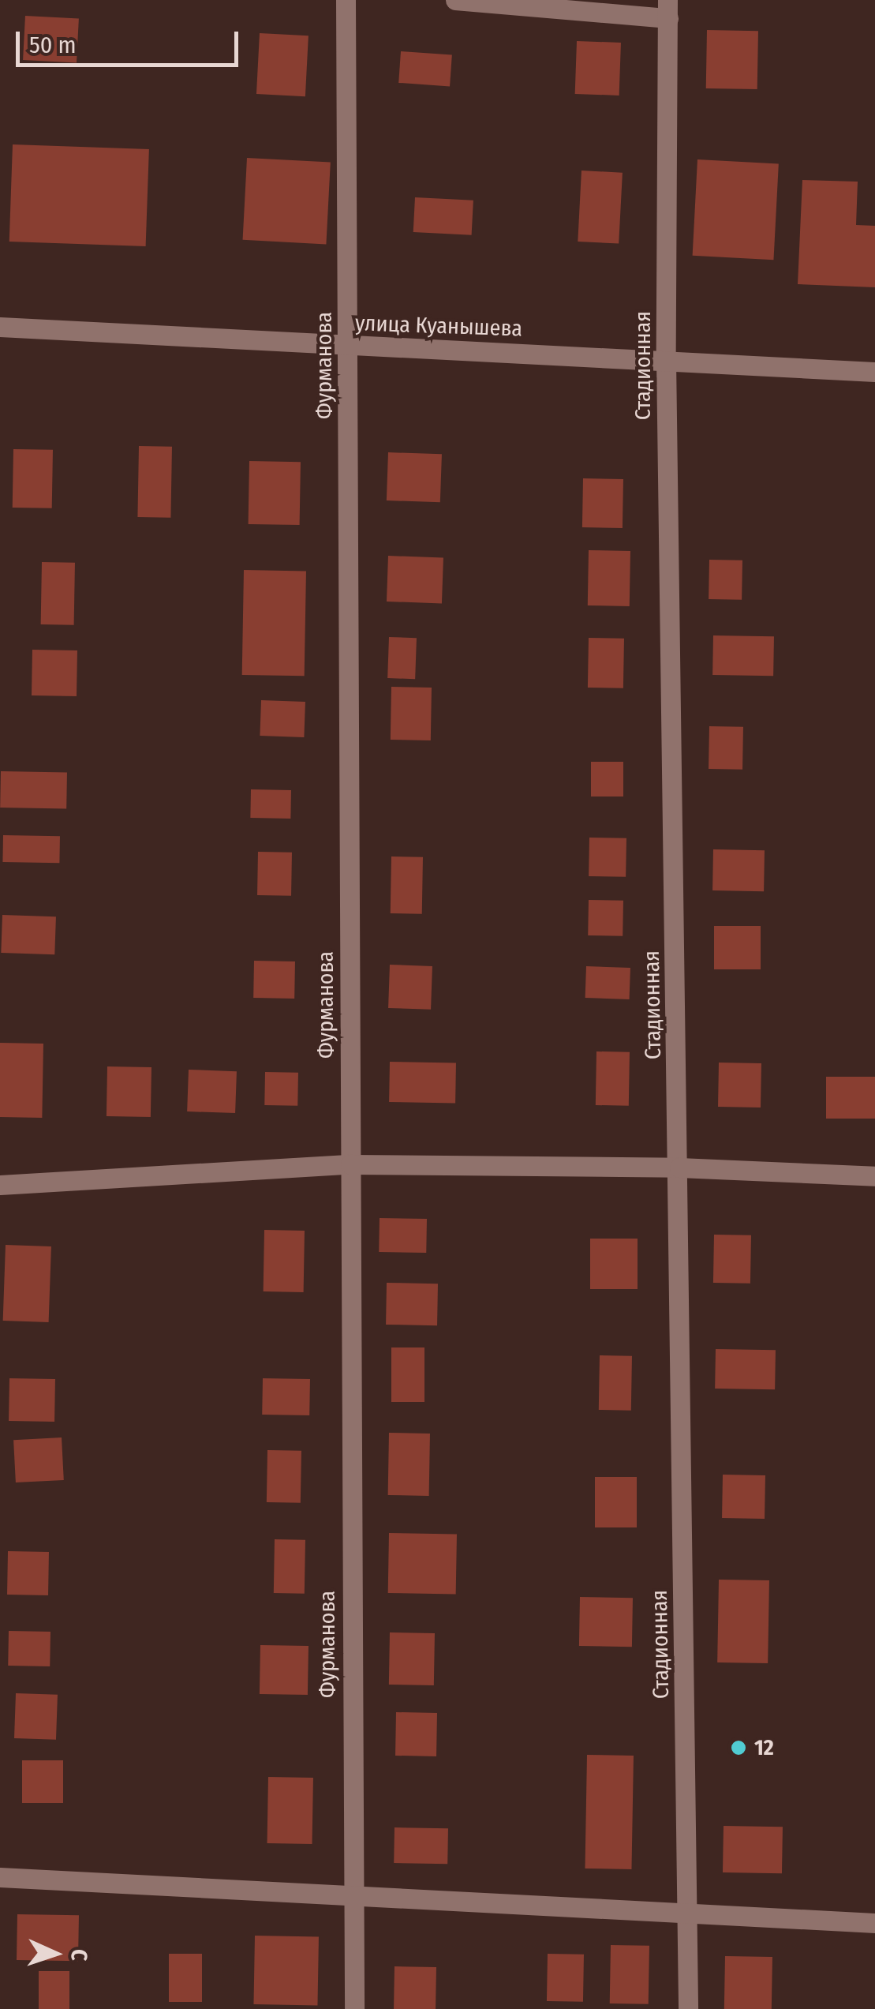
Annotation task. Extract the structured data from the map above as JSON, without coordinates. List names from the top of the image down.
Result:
{
  "streets": {
    "street": ["улица Куанышева", "Фурманова", "Стадионная"]
  },
  "crossings": [
    ["улица Куанышева", "Фурманова"],
    ["улица Куанышева", "Стадионная"]
  ],
  "places": ["12"],
  "scale_bar": "50 m",
  "north": "right"
}
